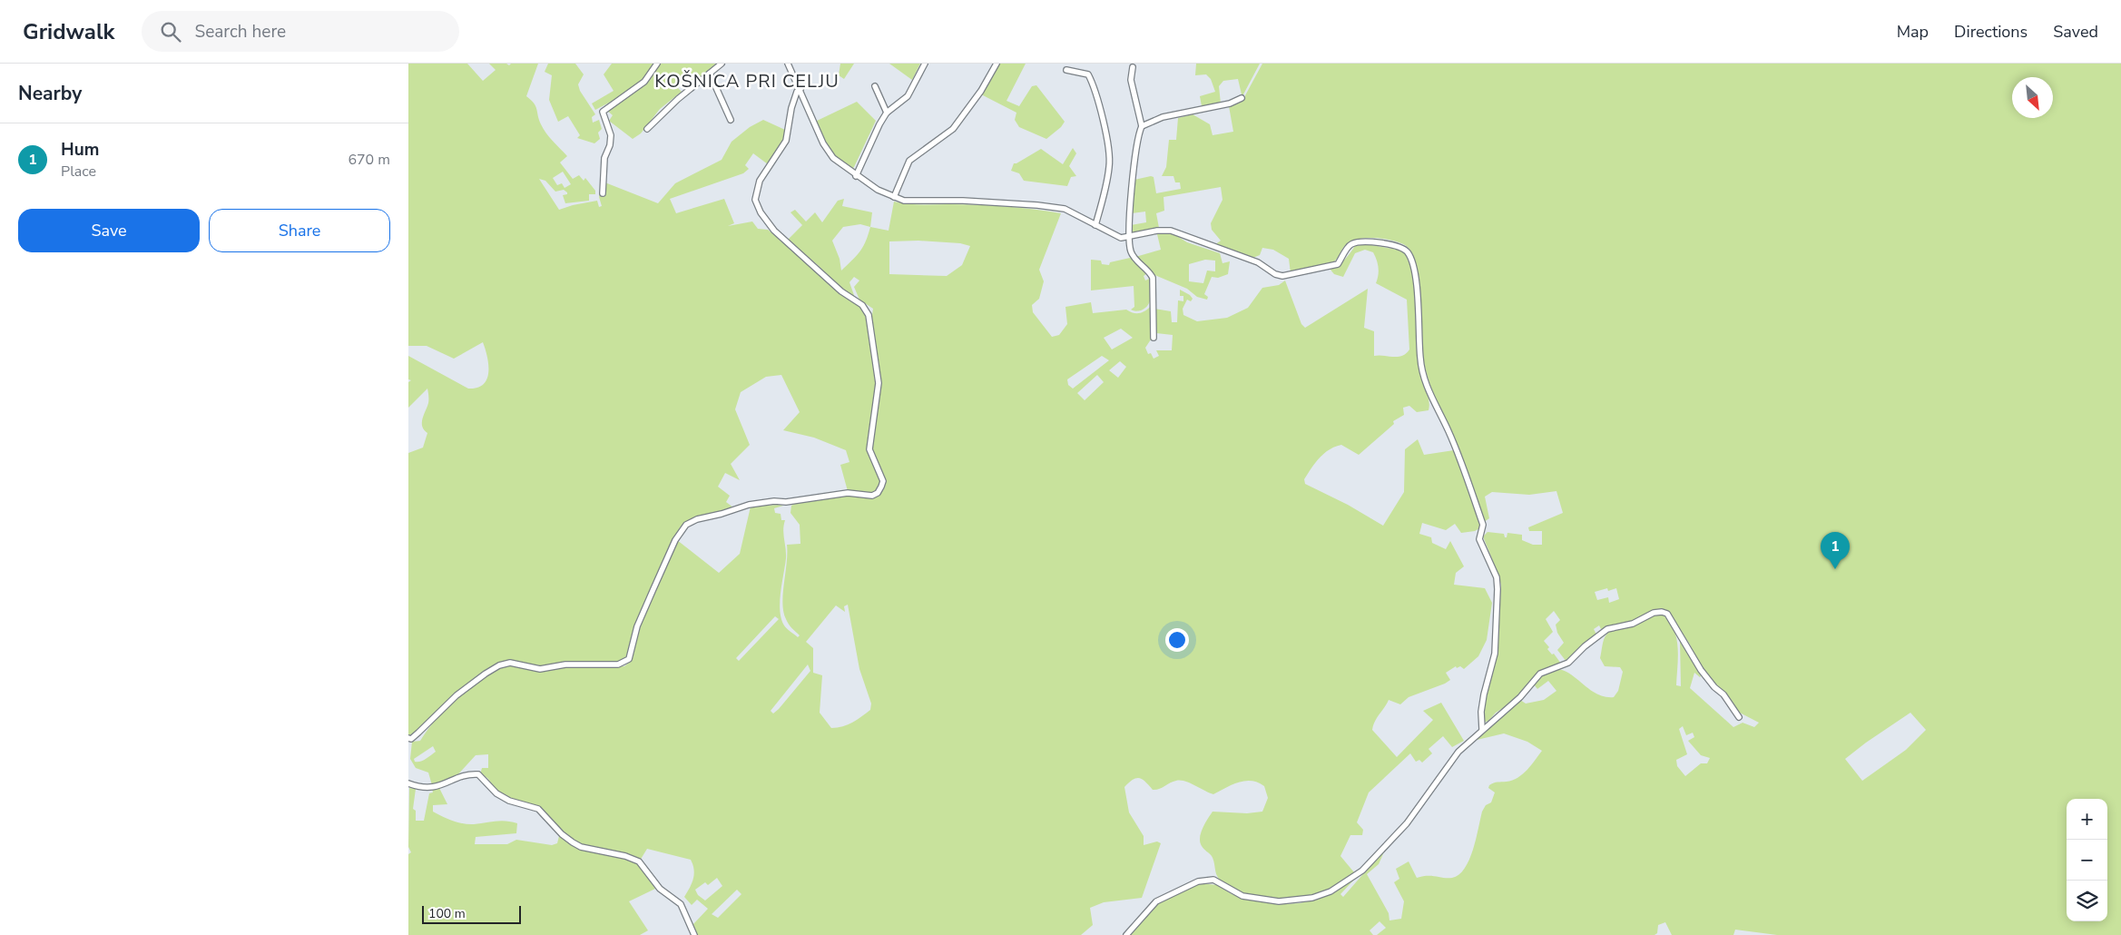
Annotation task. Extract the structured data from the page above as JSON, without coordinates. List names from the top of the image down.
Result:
{
  "districts": ["KOŠNICA PRI CELJU"],
  "scale_bar": "100 m",
  "north": "bottom right",
  "page": {
    "header": "Gridwalk",
    "search": "Search here",
    "nav": ["Map", "Directions", "Saved"],
    "heading": "Nearby",
    "list": [
      {
        "mark": "1",
        "name": "Hum",
        "note": "Place",
        "value": "670 m"
      }
    ],
    "buttons": ["Save", "Share"],
    "pins": "1",
    "map_buttons": ["+", "−"],
    "scale": "100 m"
  }
}
